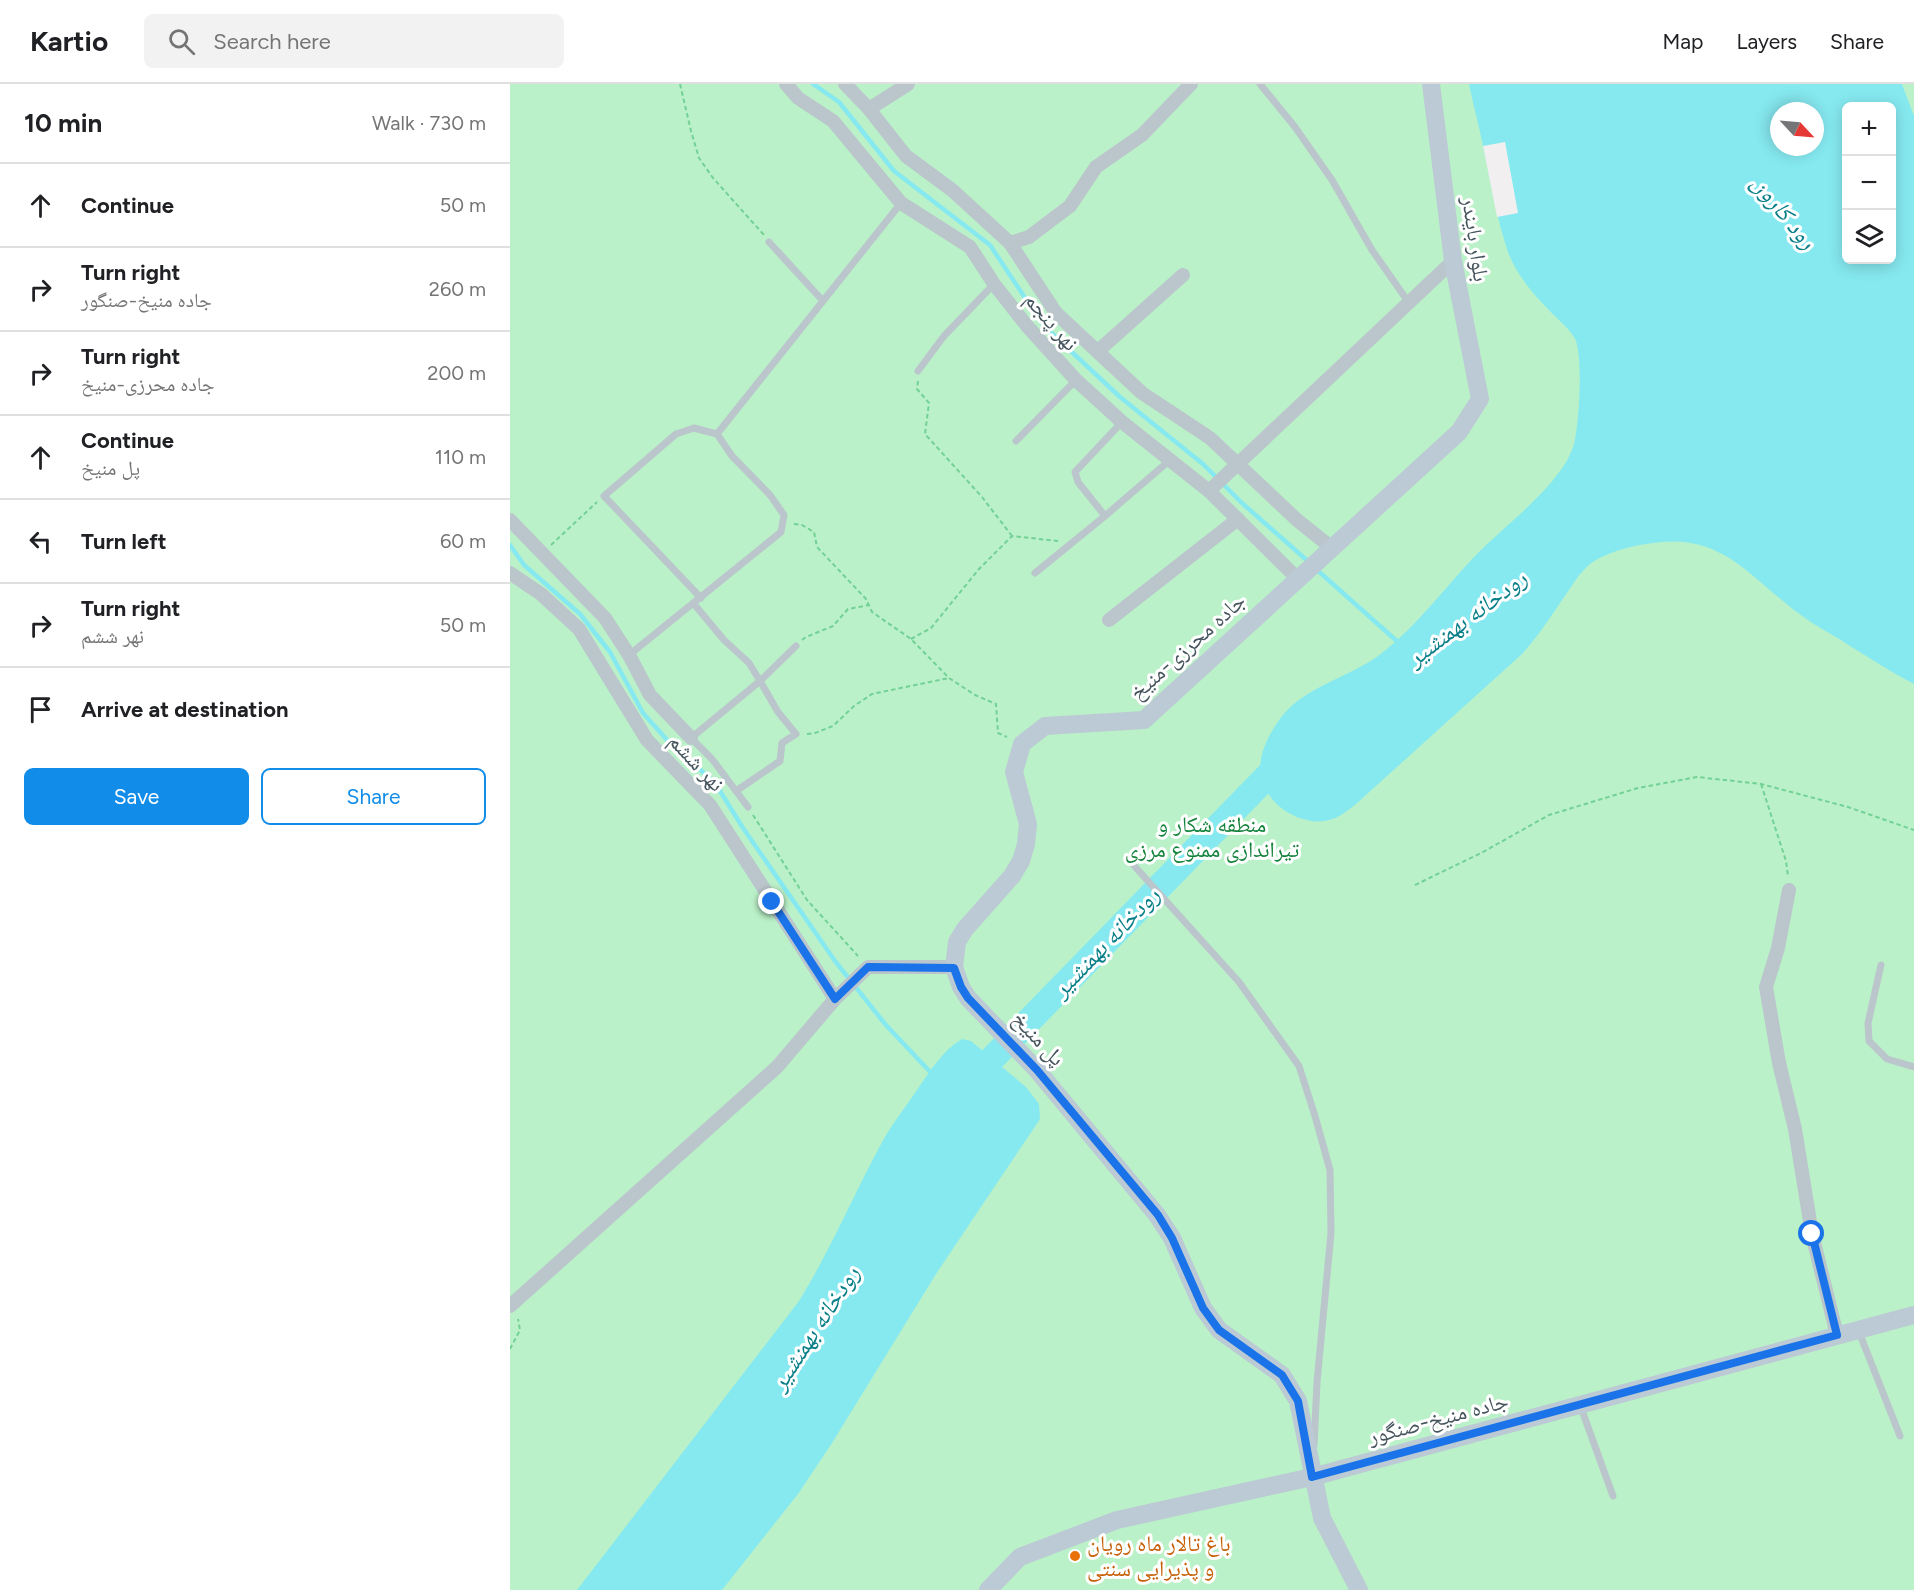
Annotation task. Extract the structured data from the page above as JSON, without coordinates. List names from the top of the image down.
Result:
{
  "streets": {
    "main road": [
      "بلوار بایندر",
      "جاده محرزی-منیخ",
      "پل منیخ",
      "جاده منیخ-صنگور"
    ],
    "street": ["نهر پنجم", "نهر ششم"]
  },
  "crossings": [
    ["بلوار بایندر", "نهر پنجم"],
    ["بلوار بایندر", "جاده محرزی-منیخ"],
    ["نهر پنجم", "جاده محرزی-منیخ"],
    ["پل منیخ", "جاده منیخ-صنگور"]
  ],
  "water": ["رود کارون", "رودخانه بهمنشیر"],
  "parks": ["منطقه شکار و تیراندازی ممنوع مرزی"],
  "places": ["باغ تالار ماه رویان و پذیرایی سنتی"],
  "north": "bottom right",
  "page": {
    "header": "Kartio",
    "search": "Search here",
    "nav": ["Map", "Layers", "Share"],
    "heading": ["10 min", "Walk · 730 m"],
    "map_buttons": ["+", "−"],
    "list": [
      ["Continue", "50 m"],
      ["Turn right", "جاده منیخ-صنگور", "260 m"],
      ["Turn right", "جاده محرزی-منیخ", "200 m"],
      ["Continue", "پل منیخ", "110 m"],
      ["Turn left", "60 m"],
      ["Turn right", "نهر ششم", "50 m"],
      "Arrive at destination"
    ],
    "buttons": ["Save", "Share"]
  }
}
